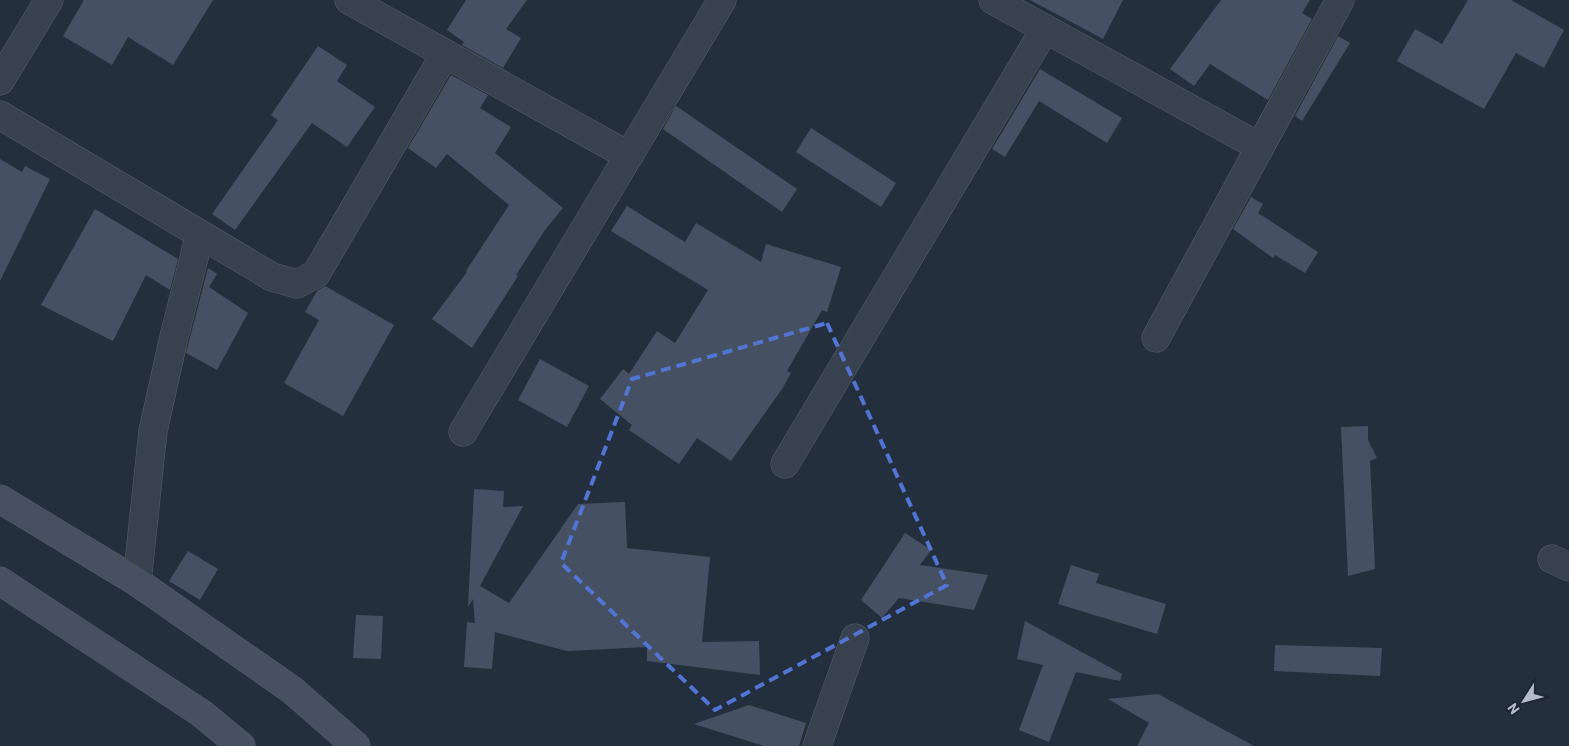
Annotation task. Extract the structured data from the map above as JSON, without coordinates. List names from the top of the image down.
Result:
{
  "north": "bottom left"
}
